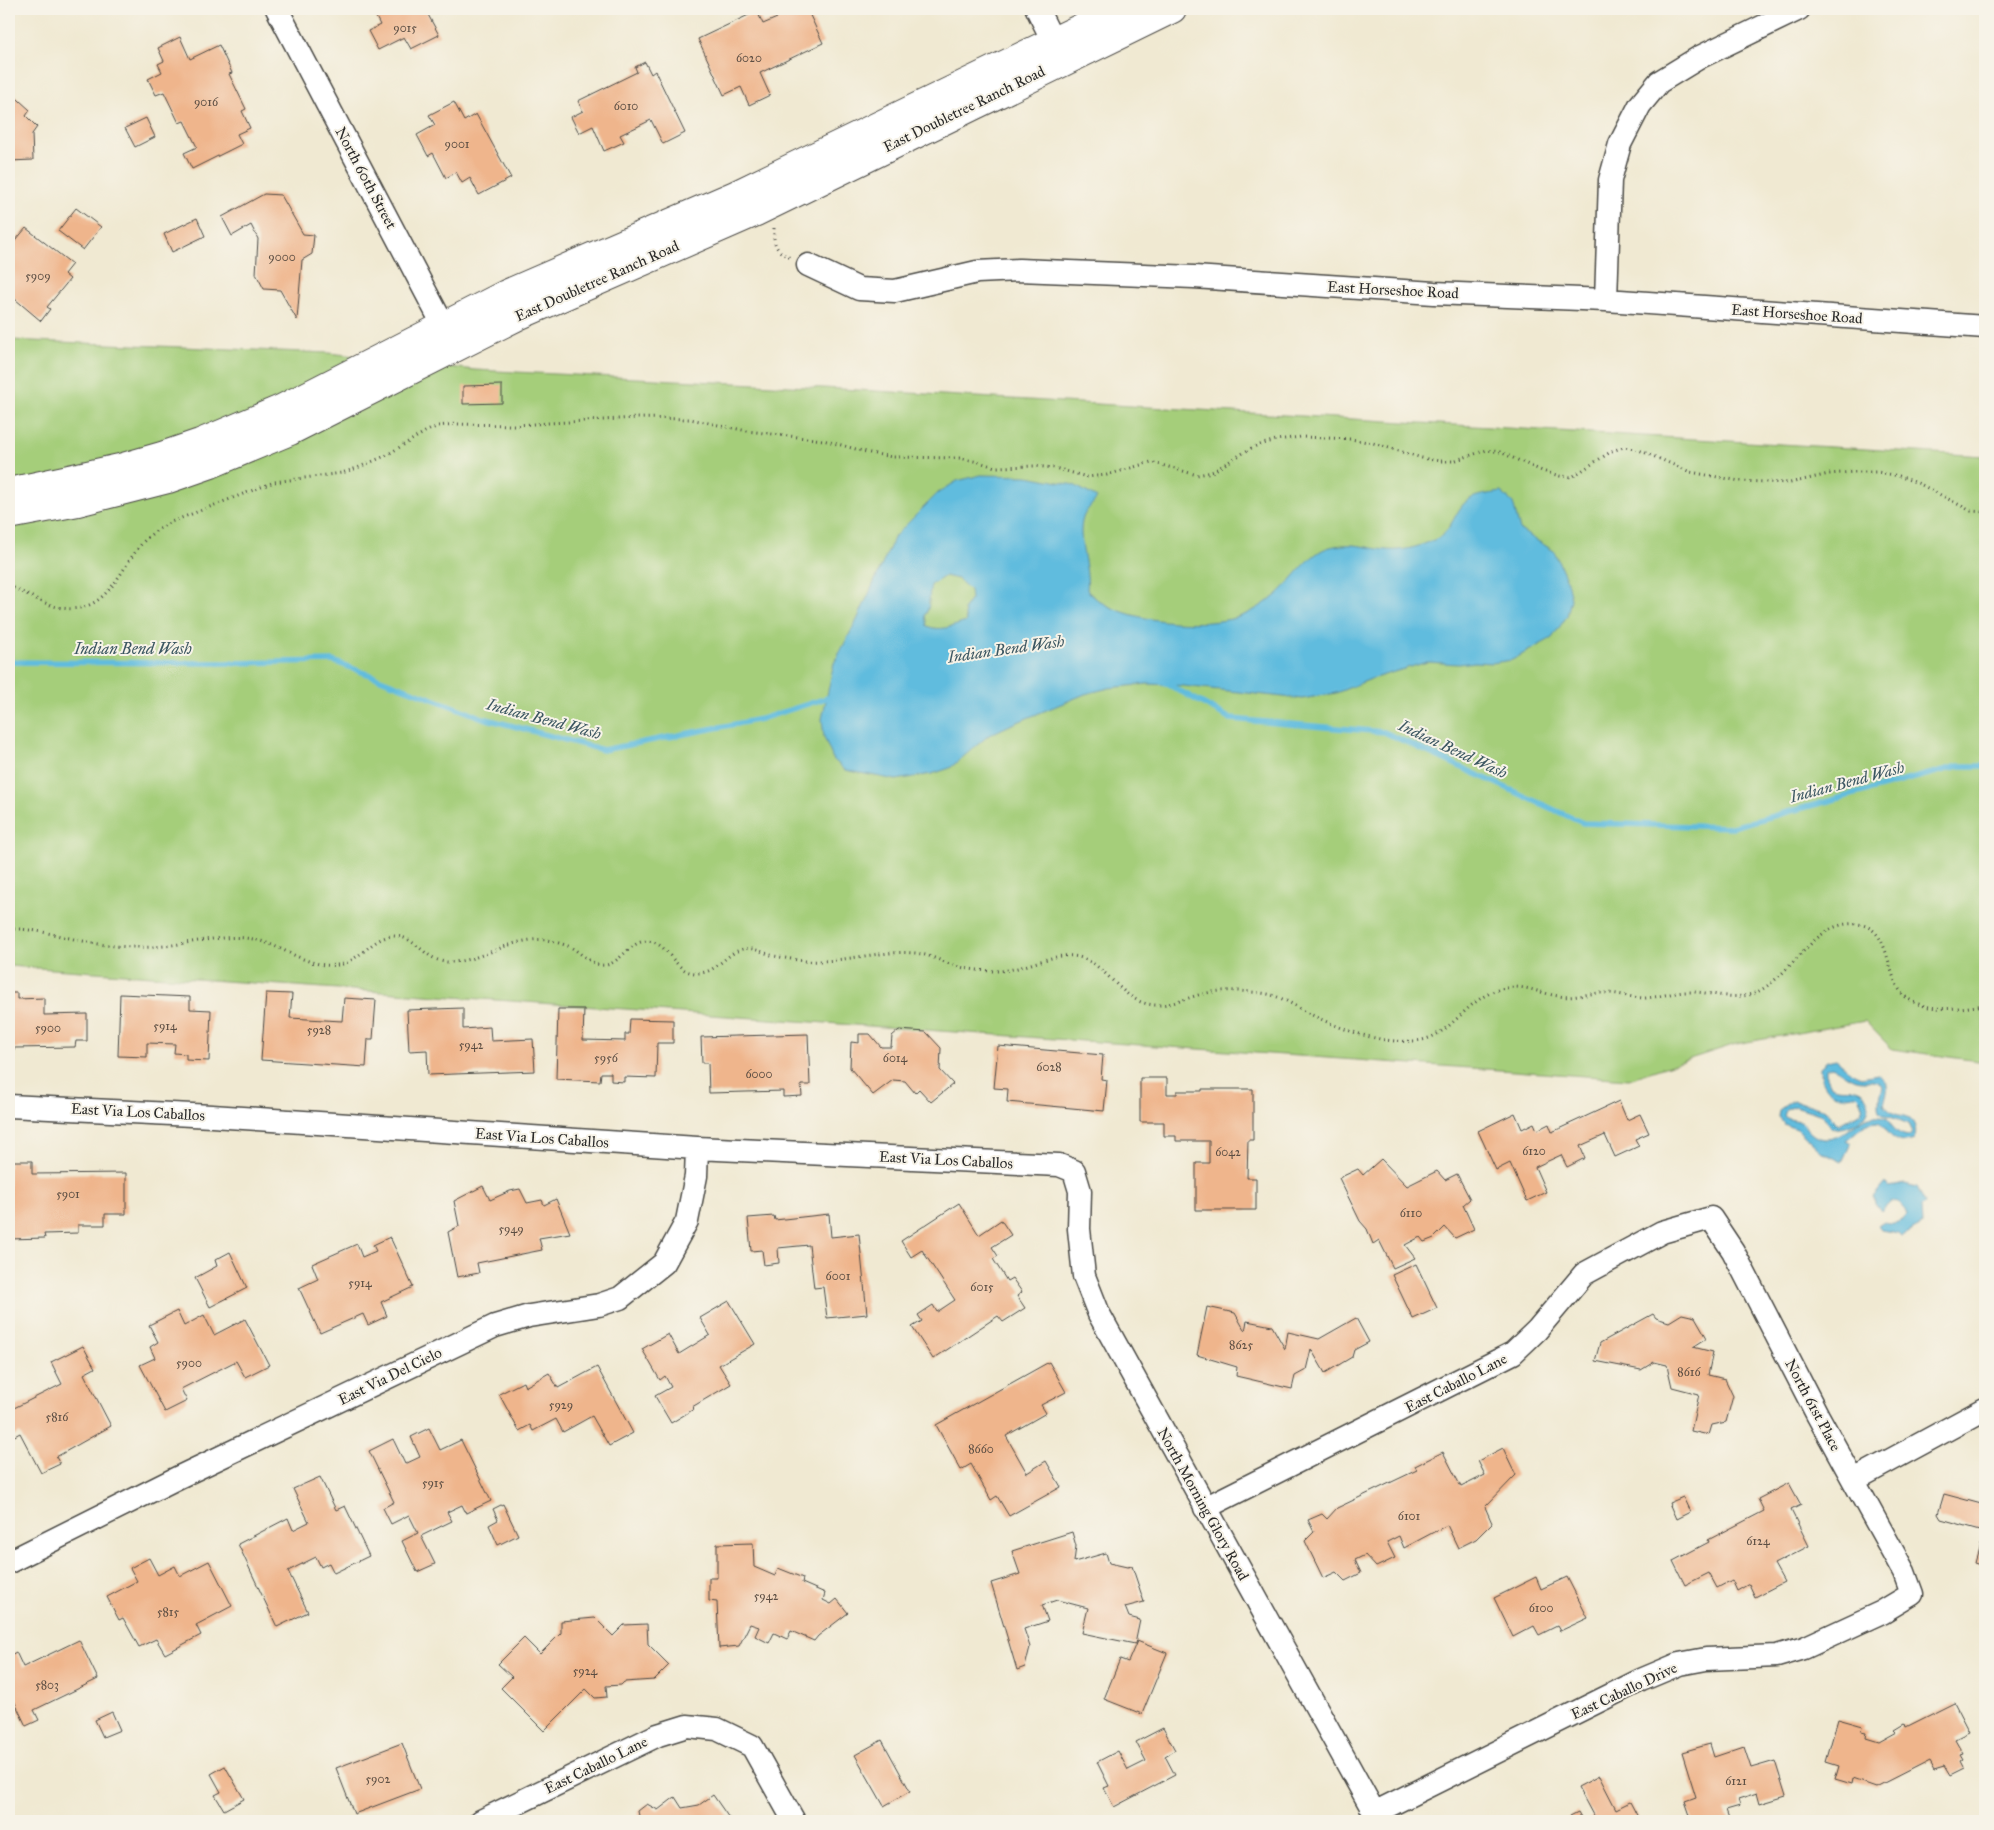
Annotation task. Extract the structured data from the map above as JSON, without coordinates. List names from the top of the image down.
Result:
{
  "streets": {
    "main road": ["East Doubletree Ranch Road"],
    "street": [
      "North 60th Street",
      "East Horseshoe Road",
      "East Via Los Caballos",
      "East Via Del Cielo",
      "East Caballo Lane",
      "North 61st Place",
      "North Morning Glory Road",
      "East Caballo Drive"
    ]
  },
  "crossings": [
    ["East Doubletree Ranch Road", "North 60th Street"],
    ["East Via Los Caballos", "East Via Del Cielo"],
    ["East Via Los Caballos", "North Morning Glory Road"],
    ["East Caballo Lane", "North 61st Place"],
    ["East Caballo Lane", "North Morning Glory Road"],
    ["North 61st Place", "East Caballo Drive"],
    ["North Morning Glory Road", "East Caballo Drive"]
  ],
  "water": ["Indian Bend Wash"],
  "house_numbers": [
    "9015",
    "6020",
    "9016",
    "6010",
    "9001",
    "9000",
    "5909",
    "5914",
    "5900",
    "5928",
    "5942",
    "5956",
    "6014",
    "6028",
    "6000",
    "6120",
    "6042",
    "5901",
    "6110",
    "5949",
    "6001",
    "5914",
    "6015",
    "8625",
    "5900",
    "8616",
    "5929",
    "5816",
    "8660",
    "5915",
    "6101",
    "6124",
    "5942",
    "6100",
    "5815",
    "5924",
    "5803",
    "5902",
    "6121"
  ]
}
